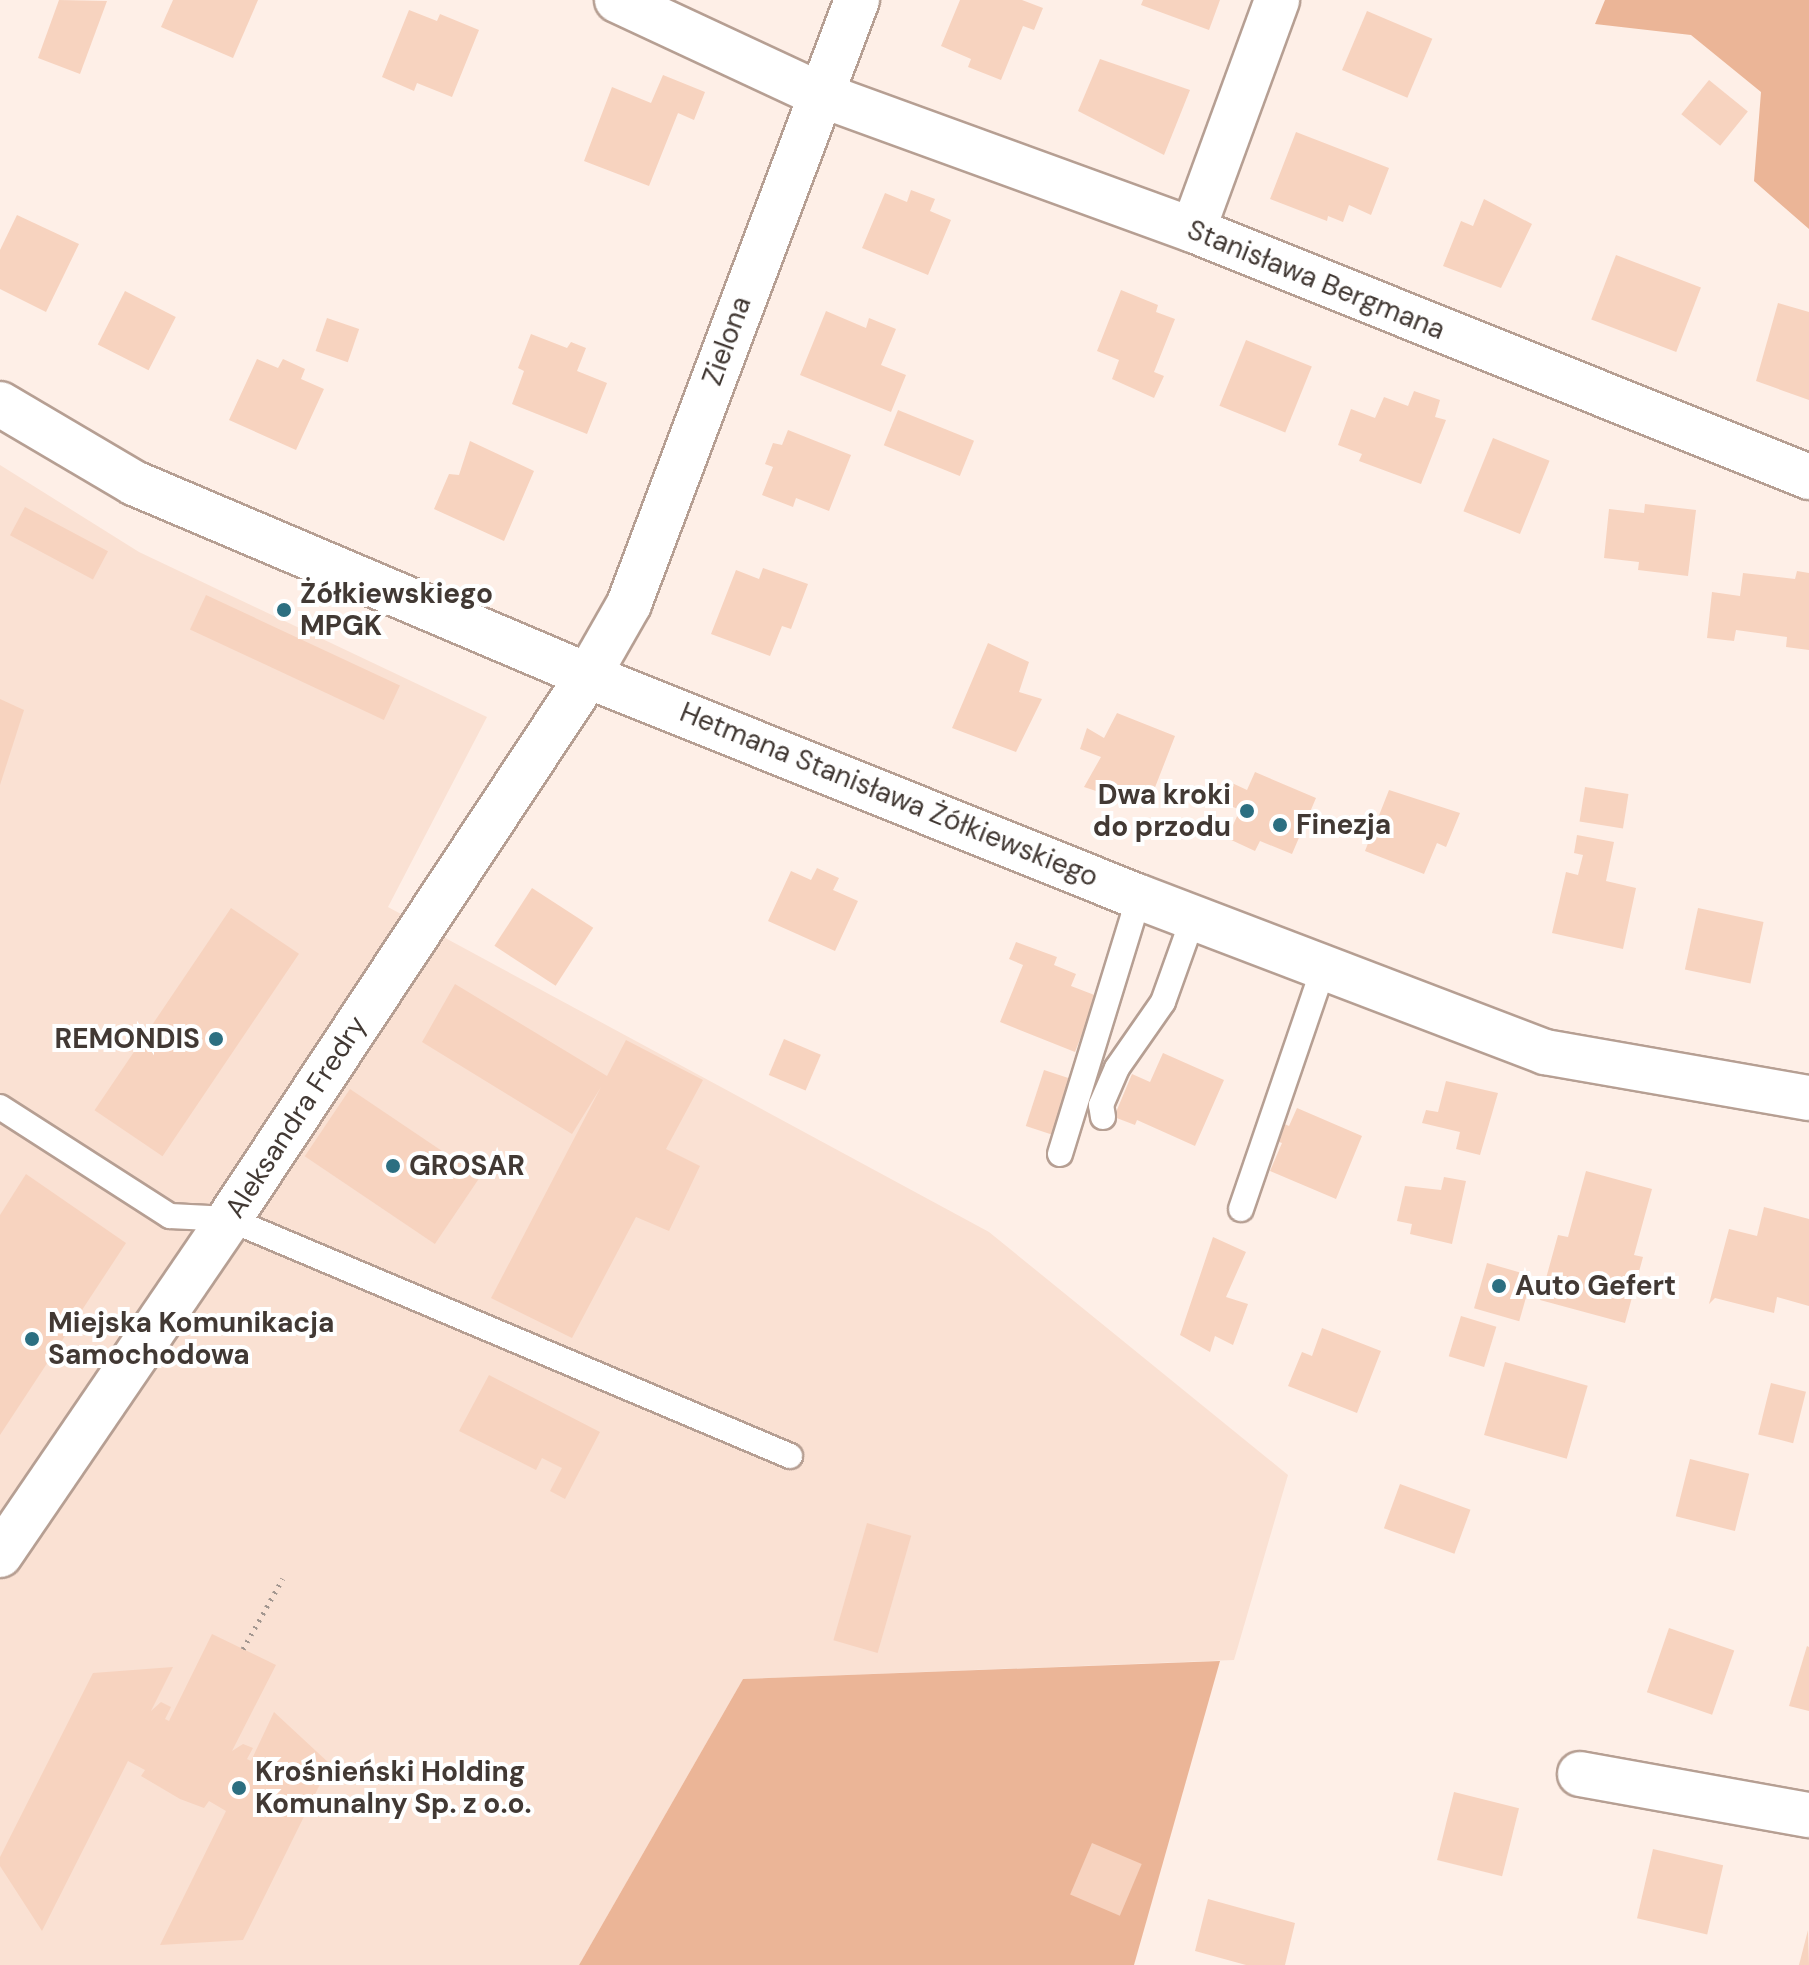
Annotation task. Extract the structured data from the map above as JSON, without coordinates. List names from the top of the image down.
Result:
{
  "streets": {
    "street": [
      "Stanisława Bergmana",
      "Zielona",
      "Hetmana Stanisława Żółkiewskiego",
      "Aleksandra Fredry"
    ]
  },
  "crossings": [
    ["Stanisława Bergmana", "Zielona"],
    ["Zielona", "Hetmana Stanisława Żółkiewskiego"],
    ["Zielona", "Aleksandra Fredry"],
    ["Hetmana Stanisława Żółkiewskiego", "Aleksandra Fredry"]
  ],
  "places": [
    "Żółkiewskiego MPGK",
    "Dwa kroki do przodu",
    "Finezja",
    "REMONDIS",
    "GROSAR",
    "Auto Gefert",
    "Miejska Komunikacja Samochodowa",
    "Krośnieński Holding Komunalny Sp. z o.o."
  ]
}
